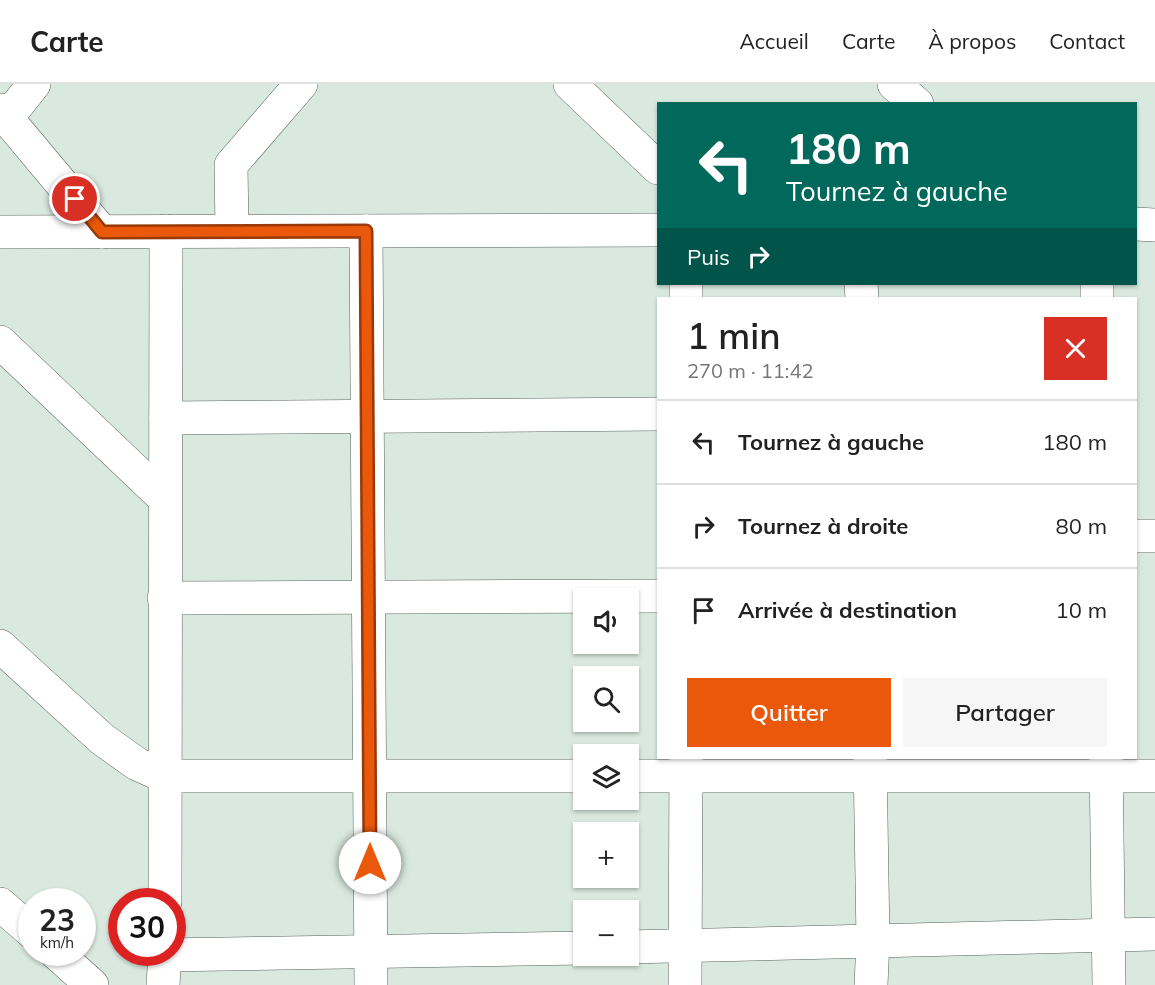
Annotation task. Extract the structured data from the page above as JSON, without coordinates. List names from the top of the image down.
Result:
{
  "page": {
    "header": "Carte",
    "nav": [
      "Accueil",
      "Carte",
      "À propos",
      "Contact"
    ],
    "turn": ["180 m", "Tournez à gauche"],
    "then": "Puis",
    "heading": ["1 min", "270 m · 11:42"],
    "list": [
      {
        "name": "Tournez à gauche",
        "value": "180 m"
      },
      {
        "name": "Tournez à droite",
        "value": "80 m"
      },
      {
        "name": "Arrivée à destination",
        "value": "10 m"
      }
    ],
    "map_buttons": ["+", "−"],
    "buttons": ["Quitter", "Partager"],
    "speed": "23 km/h",
    "limit": "30"
  }
}
